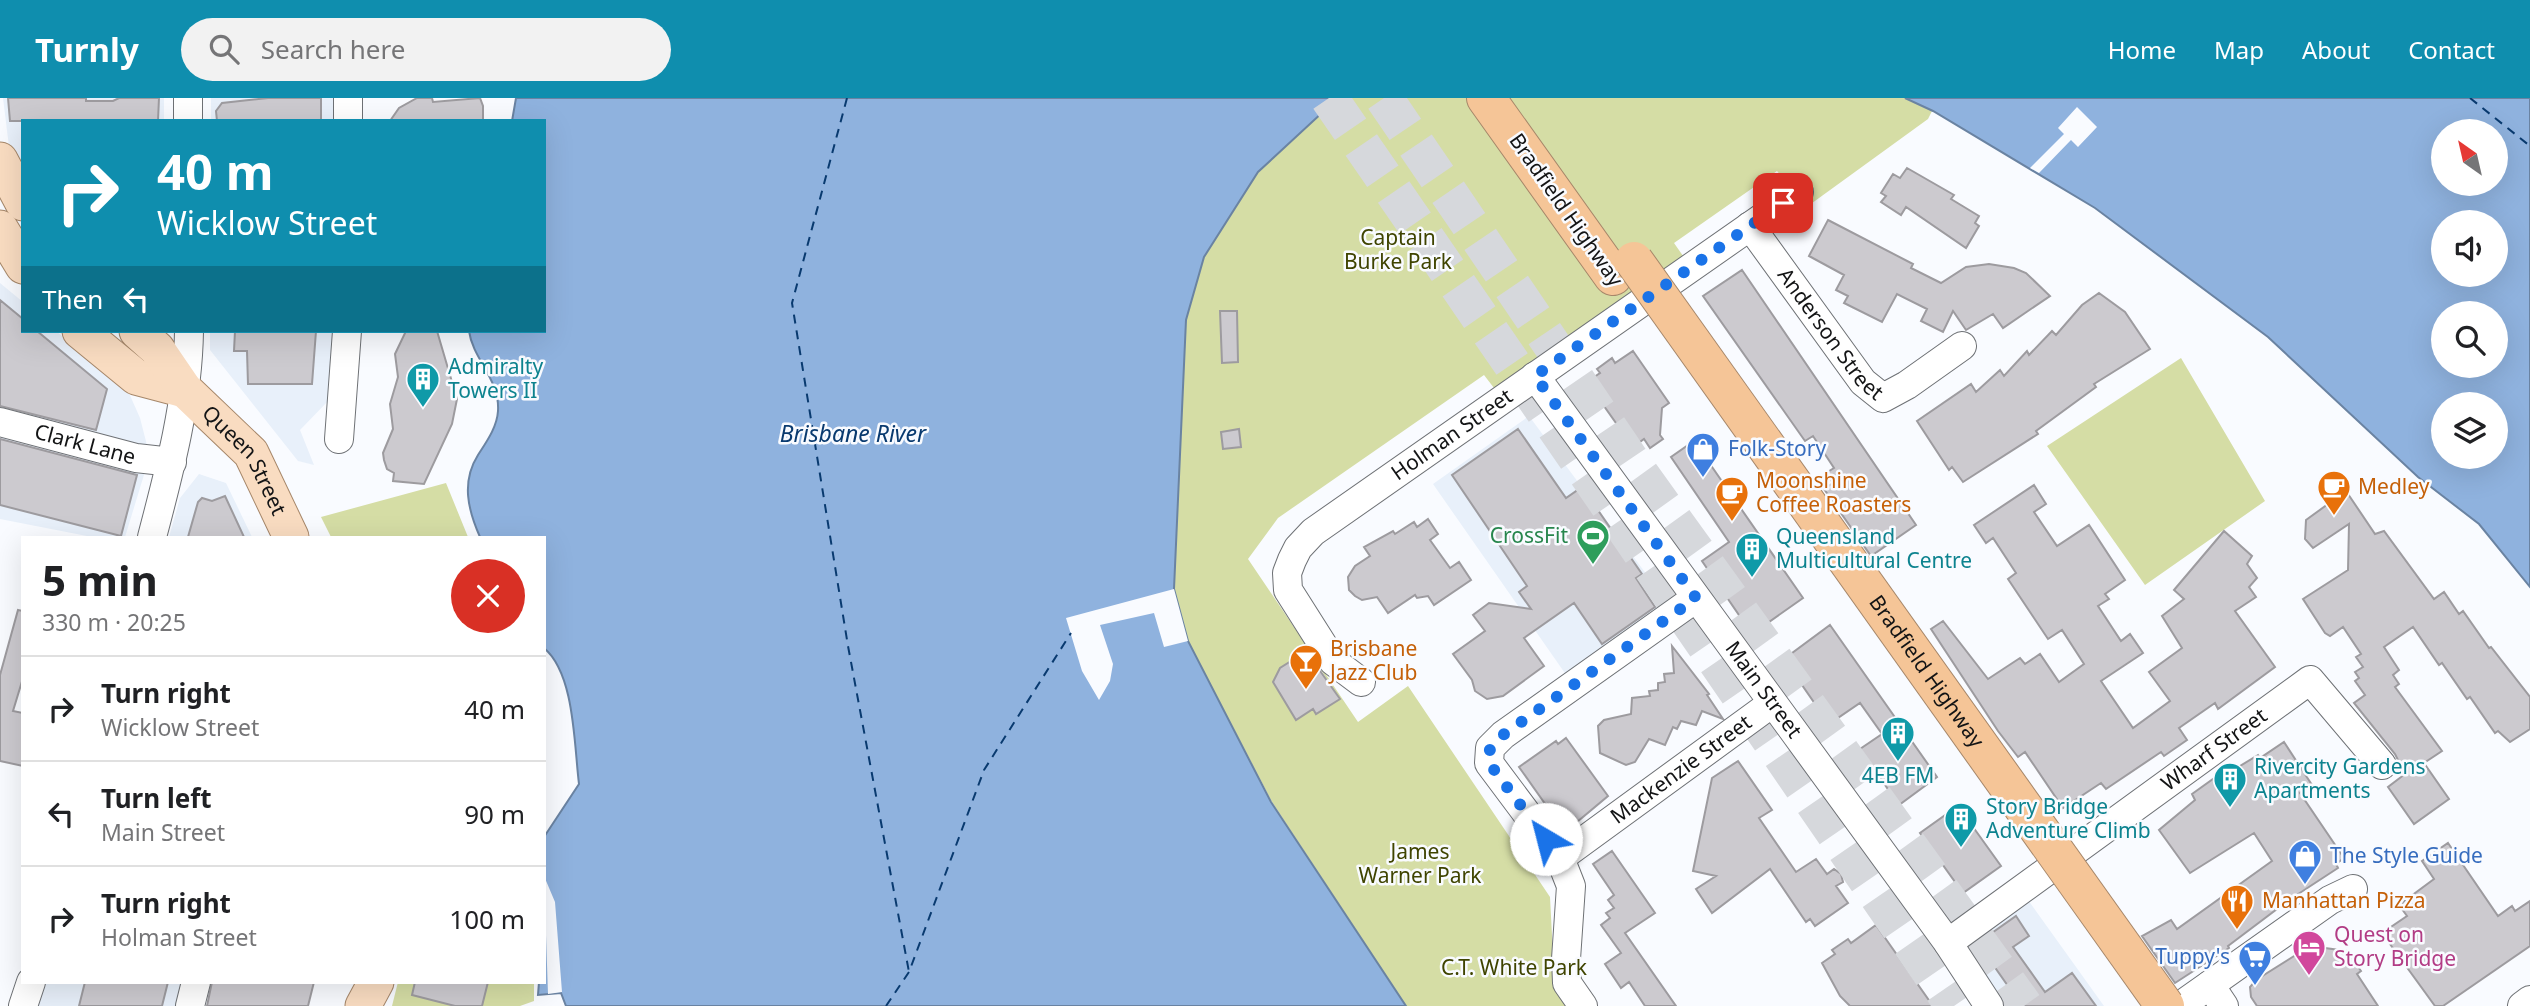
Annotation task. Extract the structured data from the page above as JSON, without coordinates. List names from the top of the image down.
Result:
{
  "streets": {
    "highway": ["Bradfield Highway"],
    "main road": ["Queen Street"],
    "street": [
      "Anderson Street",
      "Holman Street",
      "Clark Lane",
      "Main Street",
      "Wharf Street",
      "Mackenzie Street"
    ]
  },
  "crossings": [
    ["Anderson Street", "Holman Street"],
    ["Holman Street", "Main Street"],
    ["Main Street", "Wharf Street"],
    ["Main Street", "Mackenzie Street"]
  ],
  "water": ["Brisbane River"],
  "parks": ["Captain Burke Park", "James Warner Park", "C.T. White Park"],
  "places": {
    "building": [
      "Admiralty Towers II",
      "Queensland Multicultural Centre",
      "4EB FM",
      "Rivercity Gardens Apartments",
      "Story Bridge Adventure Climb"
    ],
    "shop": ["Folk-Story", "The Style Guide"],
    "cafe": ["Medley", "Moonshine Coffee Roasters"],
    "sports": ["CrossFit"],
    "bar": ["Brisbane Jazz Club"],
    "restaurant": ["Manhattan Pizza"],
    "hotel": ["Quest on Story Bridge"],
    "supermarket": ["Tuppy's"]
  },
  "north": "top left",
  "page": {
    "header": "Turnly",
    "search": "Search here",
    "nav": [
      "Home",
      "Map",
      "About",
      "Contact"
    ],
    "turn": ["40 m", "Wicklow Street"],
    "then": "Then",
    "heading": ["5 min", "330 m · 20:25"],
    "list": [
      {
        "name": "Turn right",
        "note": "Wicklow Street",
        "value": "40 m"
      },
      {
        "name": "Turn left",
        "note": "Main Street",
        "value": "90 m"
      },
      {
        "name": "Turn right",
        "note": "Holman Street",
        "value": "100 m"
      }
    ]
  }
}
